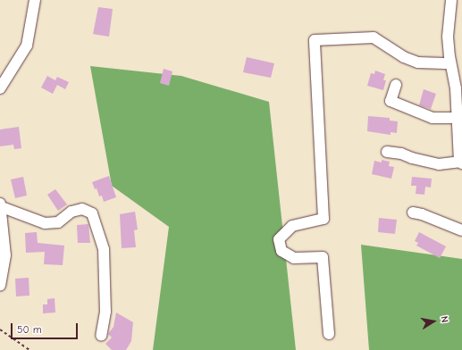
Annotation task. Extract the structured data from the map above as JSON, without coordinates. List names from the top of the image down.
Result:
{
  "scale_bar": "50 m",
  "north": "right"
}
